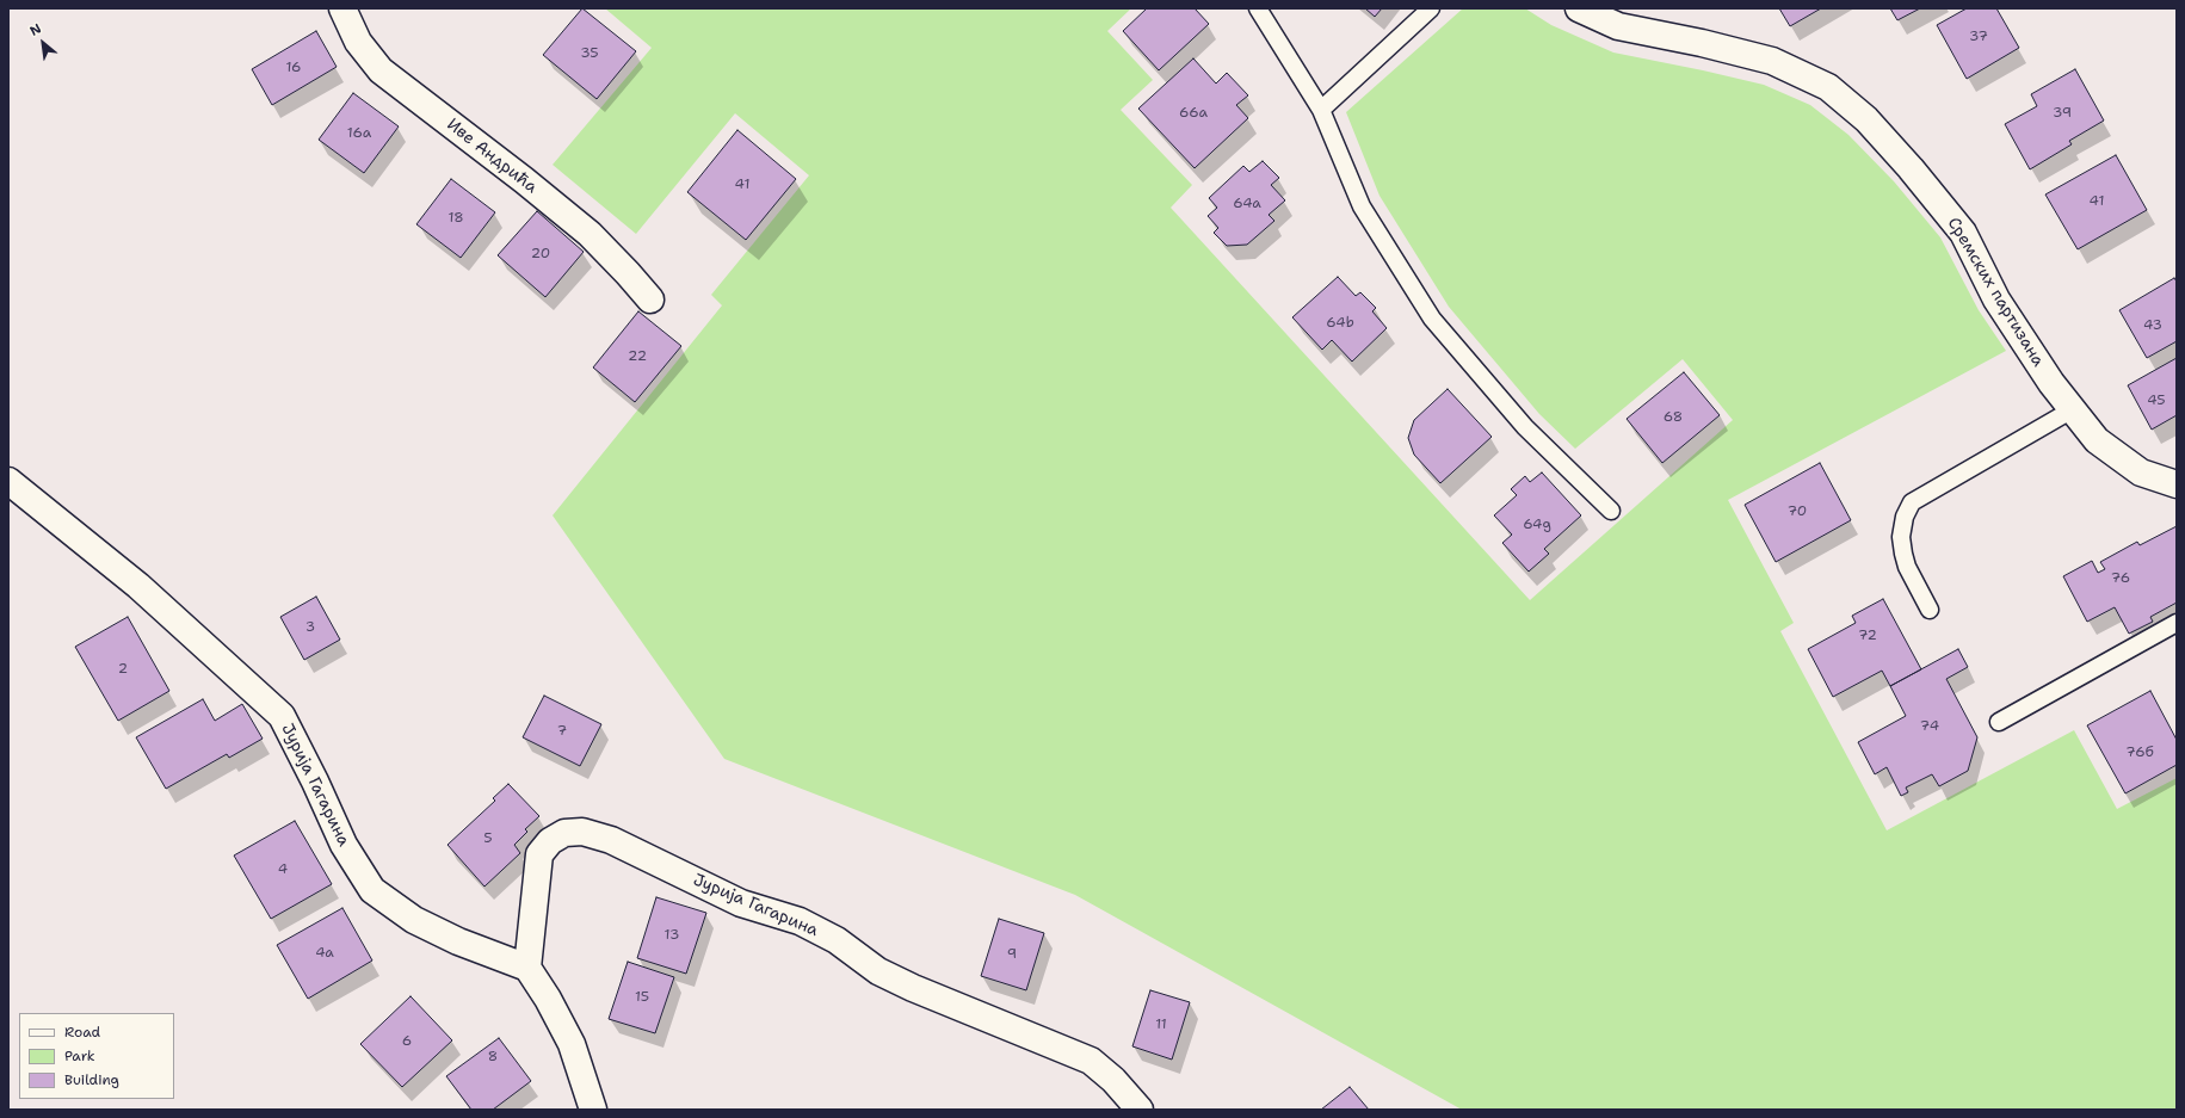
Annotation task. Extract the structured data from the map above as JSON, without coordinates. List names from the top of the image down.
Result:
{
  "streets": {
    "street": ["Иве Андрића", "Сремских партизана", "Јурија Гагарина"]
  },
  "house_numbers": [
    "37",
    "35",
    "16",
    "66a",
    "39",
    "16a",
    "41",
    "41",
    "64a",
    "18",
    "20",
    "64b",
    "43",
    "22",
    "45",
    "68",
    "70",
    "64g",
    "76",
    "3",
    "72",
    "2",
    "74",
    "7",
    "76б",
    "5",
    "4",
    "13",
    "4a",
    "9",
    "15",
    "11",
    "6",
    "8"
  ],
  "legend": ["Road", "Park", "Building"],
  "north": "top left"
}
